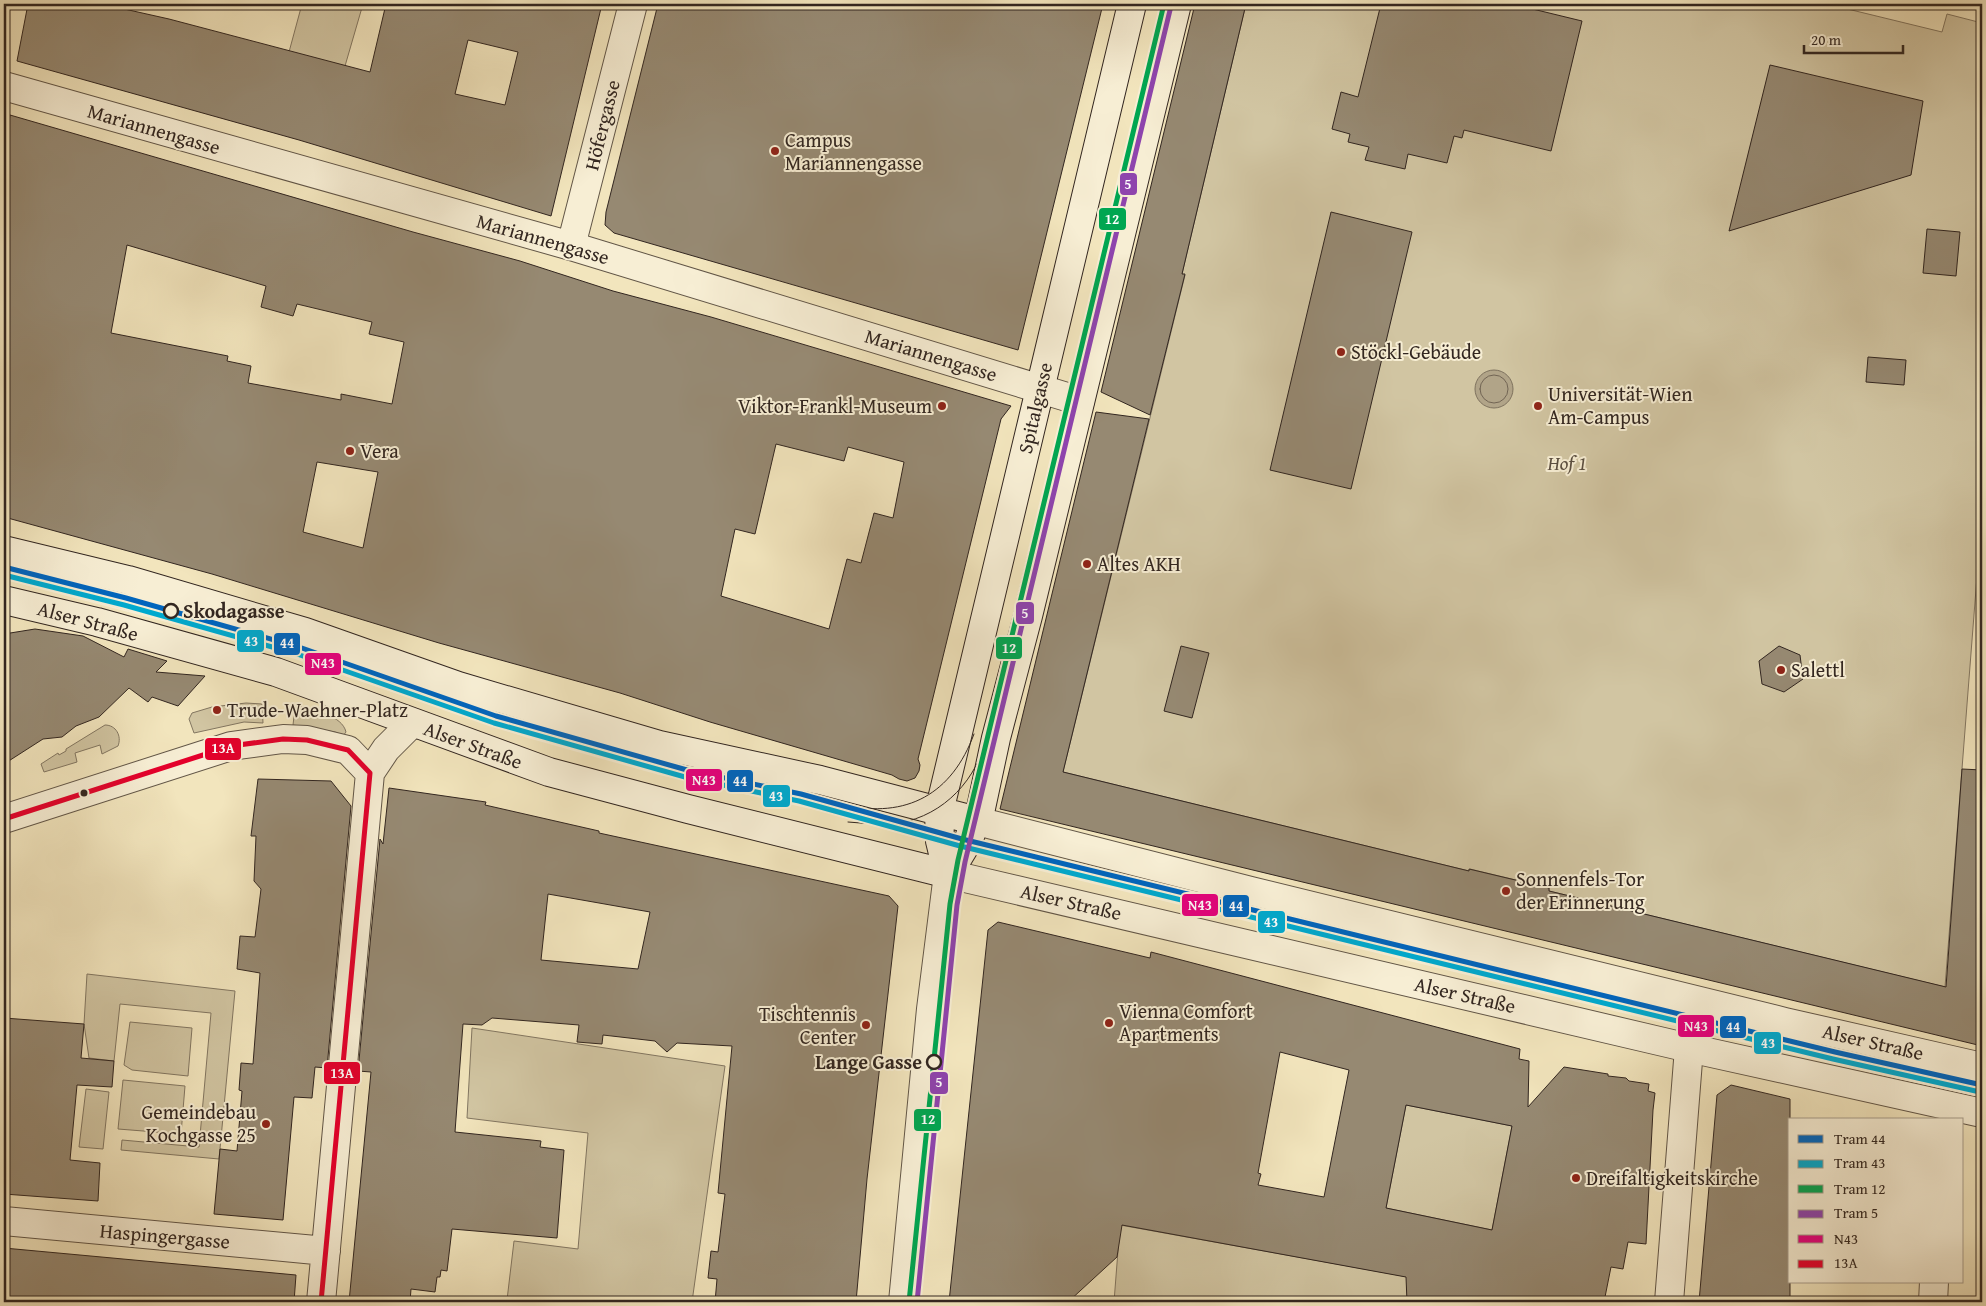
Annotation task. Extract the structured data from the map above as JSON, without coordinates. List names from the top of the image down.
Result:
{
  "streets": {
    "street": [
      "Höfergasse",
      "Mariannengasse",
      "Spitalgasse",
      "Alser Straße",
      "Haspingergasse"
    ]
  },
  "crossings": [
    ["Höfergasse", "Mariannengasse"],
    ["Mariannengasse", "Spitalgasse"],
    ["Spitalgasse", "Alser Straße"]
  ],
  "parks": ["Hof 1"],
  "places": [
    "Campus Mariannengasse",
    "Stöckl-Gebäude",
    "Viktor-Frankl-Museum",
    "Universität-Wien Am-Campus",
    "Vera",
    "Altes AKH",
    "Skodagasse",
    "Salettl",
    "Trude-Waehner-Platz",
    "Sonnenfels-Tor der Erinnerung",
    "Vienna Comfort Apartments",
    "Tischtennis Center",
    "Lange Gasse",
    "Gemeindebau Kochgasse 25",
    "Dreifaltigkeitskirche"
  ],
  "lines": [
    "tram line 12",
    "tram line 5",
    "tram line 44",
    "tram line 43",
    "transit line N43",
    "transit line 13A"
  ],
  "legend": [
    "Tram 44",
    "Tram 43",
    "Tram 12",
    "Tram 5",
    "N43",
    "13A"
  ],
  "scale_bar": "20 m"
}
